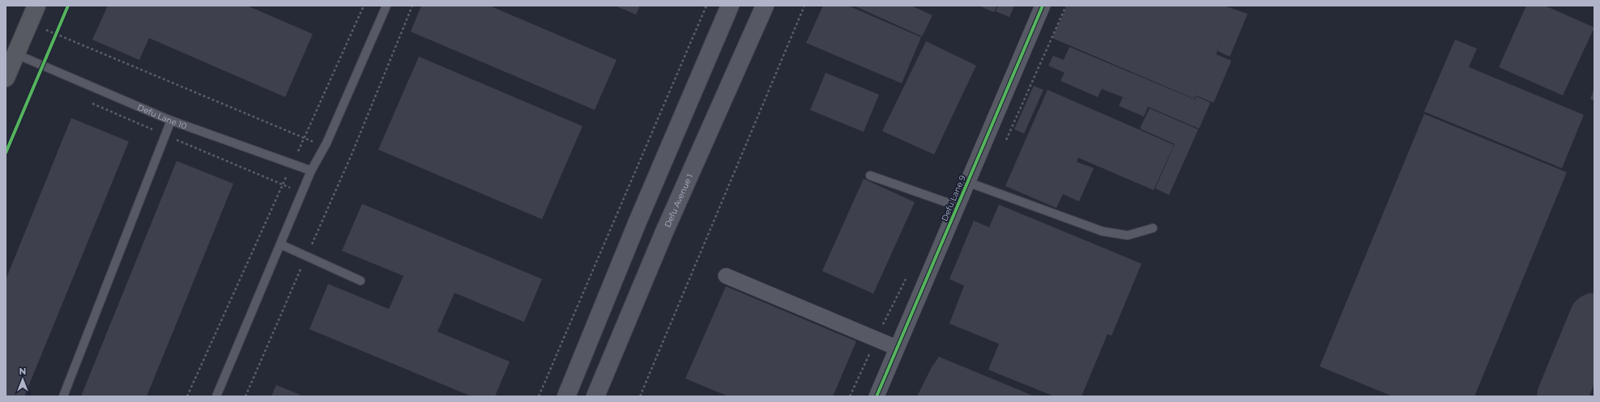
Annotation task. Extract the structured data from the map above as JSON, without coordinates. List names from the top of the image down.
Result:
{
  "streets": {
    "main road": ["Defu Avenue 1"],
    "street": ["Defu Lane 9"],
    "lane": ["Defu Lane 10"]
  },
  "north": "top"
}
